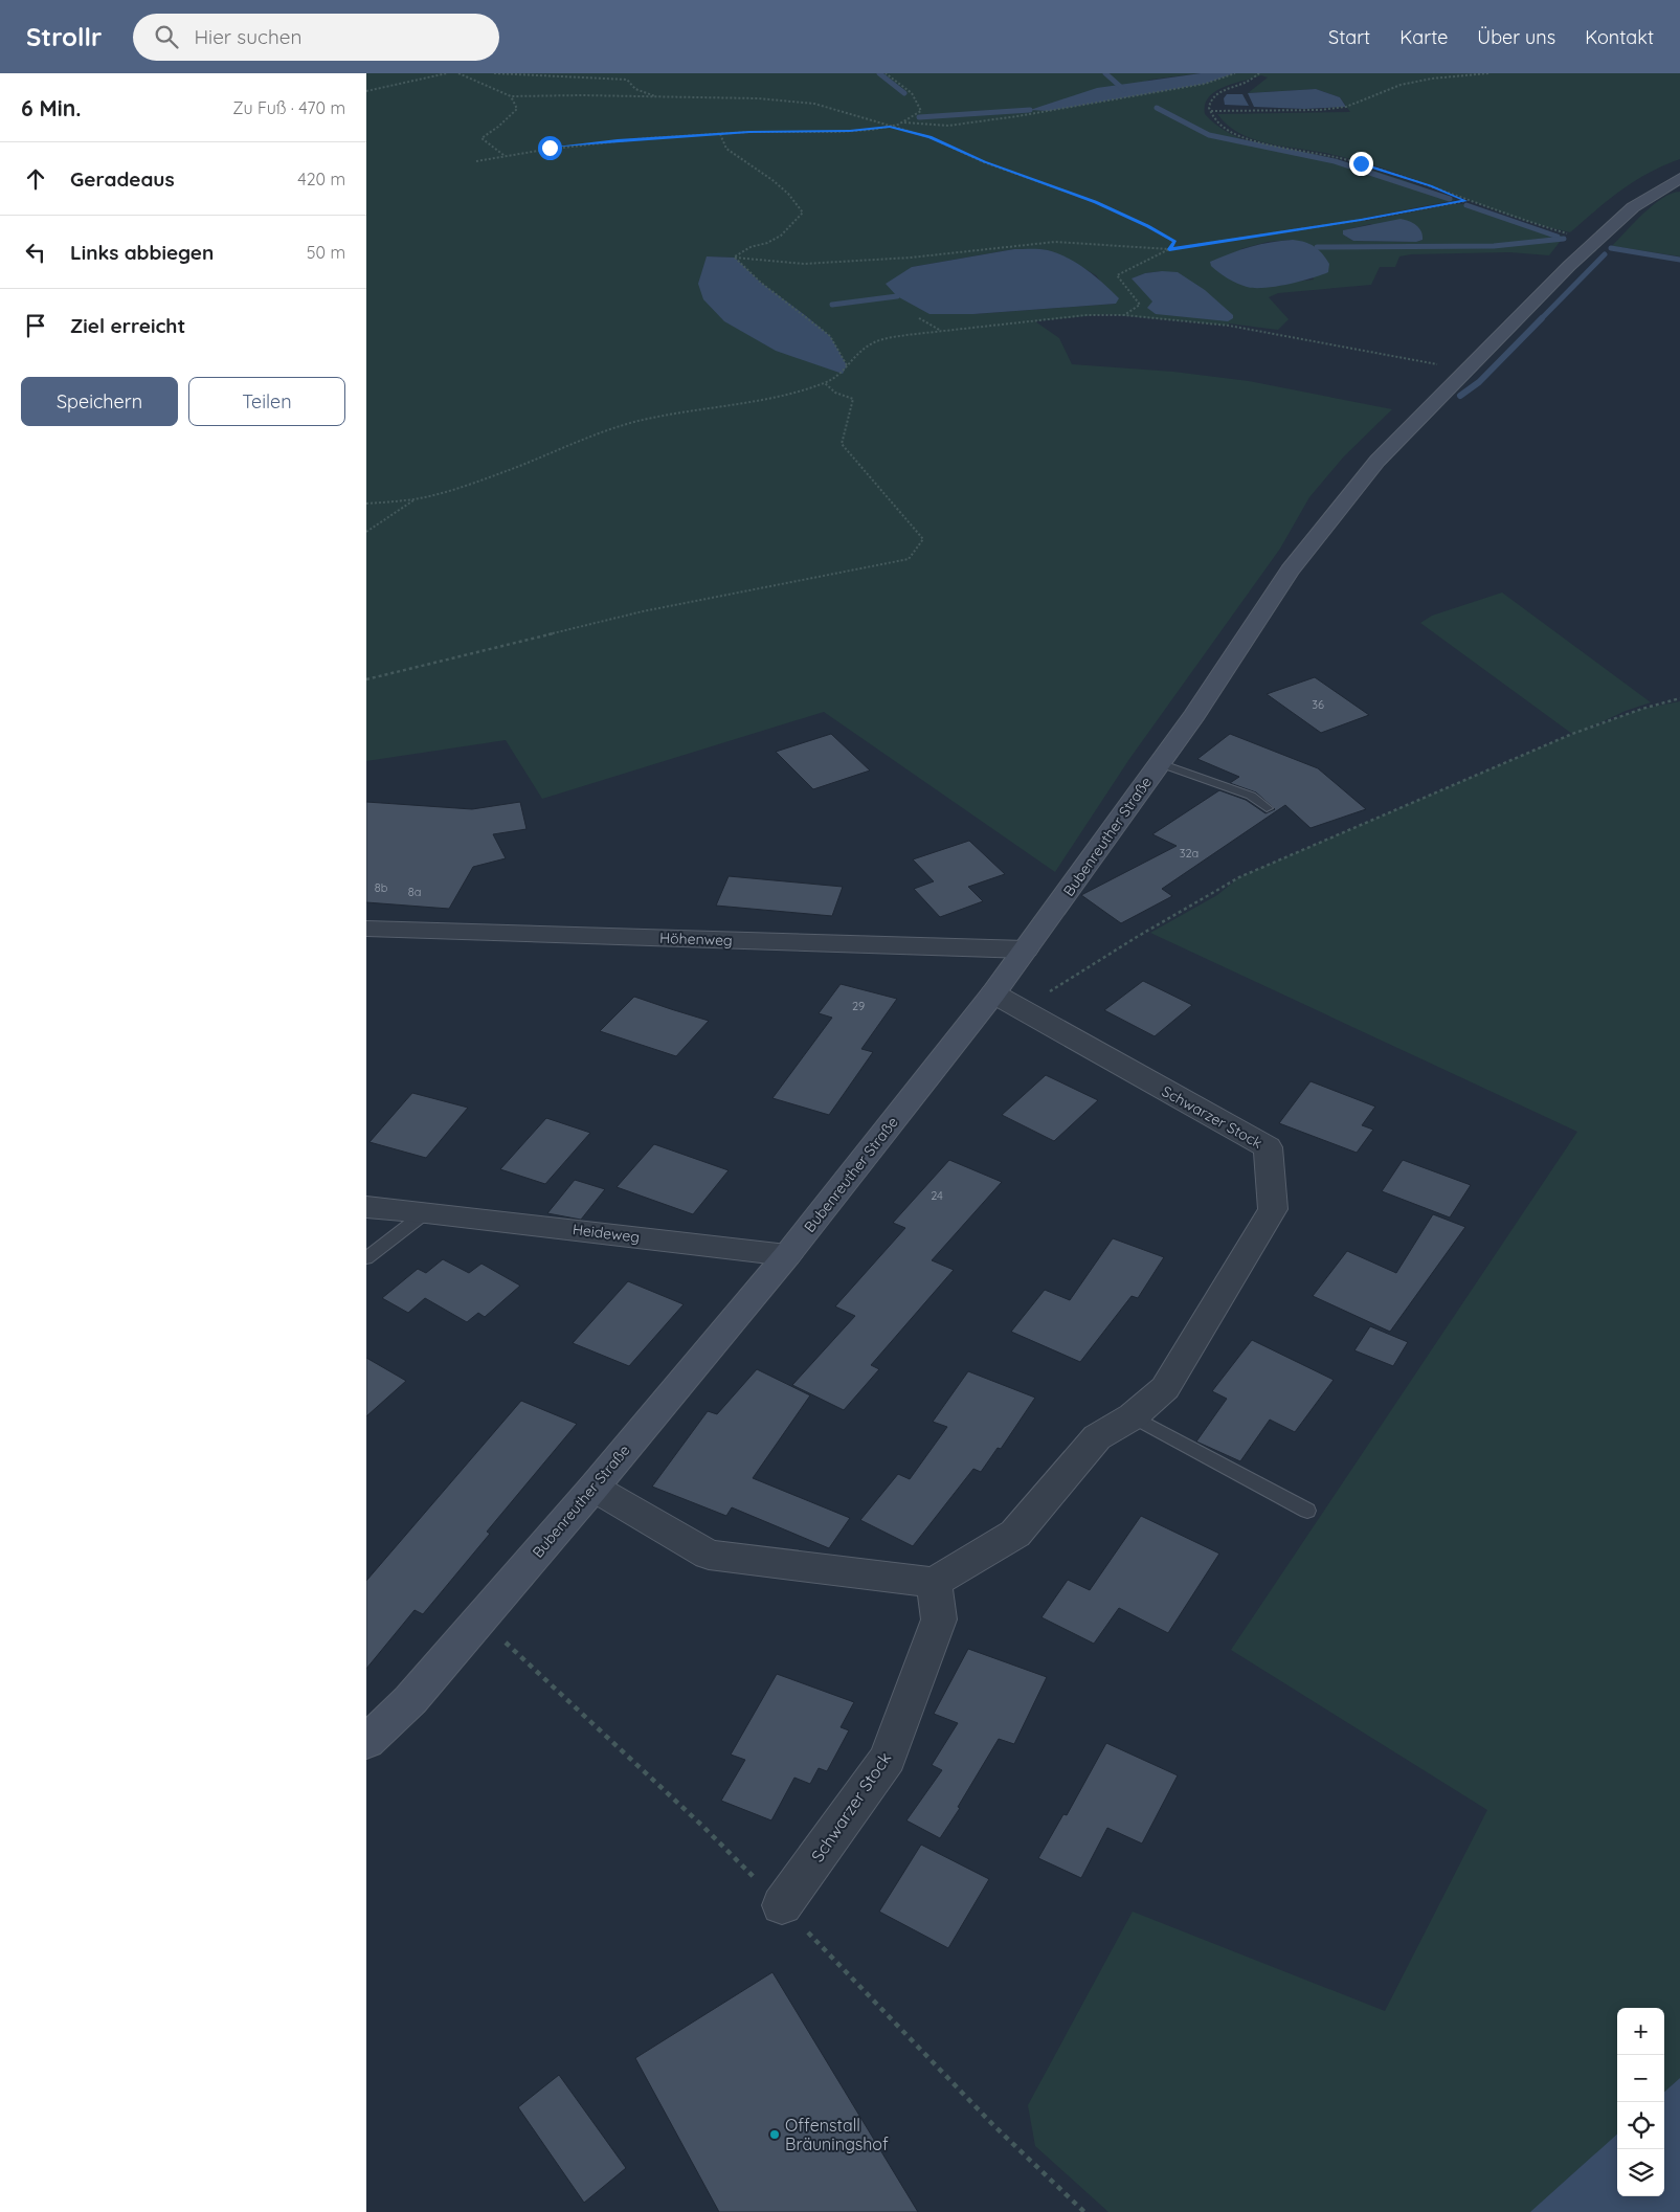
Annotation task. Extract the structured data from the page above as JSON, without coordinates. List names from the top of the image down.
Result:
{
  "streets": {
    "street": [
      "Bubenreuther Straße",
      "Höhenweg",
      "Schwarzer Stock",
      "Heideweg"
    ]
  },
  "crossings": [
    ["Bubenreuther Straße", "Höhenweg"],
    ["Bubenreuther Straße", "Schwarzer Stock"],
    ["Bubenreuther Straße", "Heideweg"]
  ],
  "places": ["Offenstall Bräuningshof"],
  "house_numbers": [
    "36",
    "32a",
    "8b",
    "8a",
    "29",
    "24"
  ],
  "page": {
    "header": "Strollr",
    "search": "Hier suchen",
    "nav": [
      "Start",
      "Karte",
      "Über uns",
      "Kontakt"
    ],
    "heading": ["6 Min.", "Zu Fuß · 470 m"],
    "list": [
      ["Geradeaus", "420 m"],
      ["Links abbiegen", "50 m"],
      "Ziel erreicht"
    ],
    "buttons": ["Speichern", "Teilen"],
    "map_buttons": ["+", "−"]
  }
}
